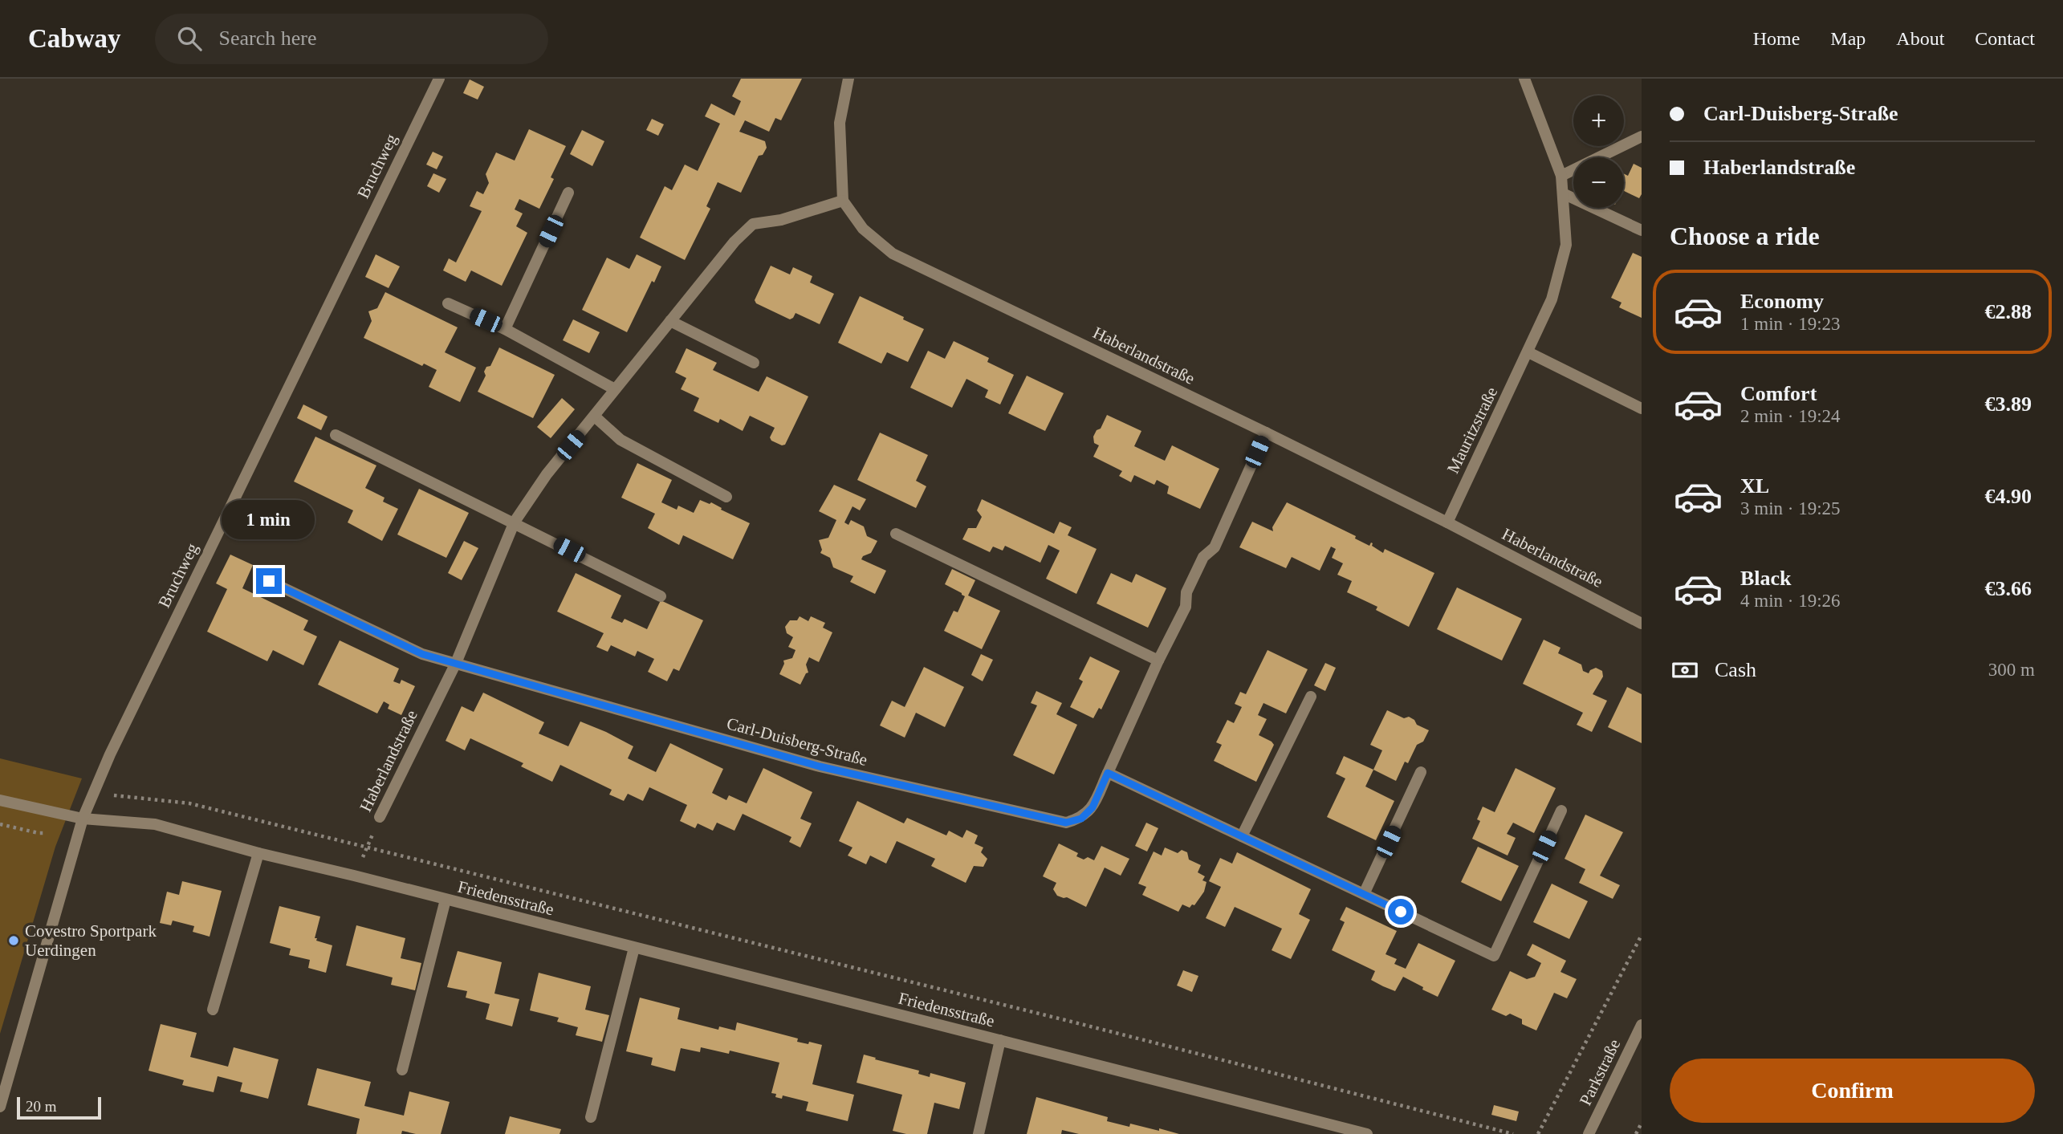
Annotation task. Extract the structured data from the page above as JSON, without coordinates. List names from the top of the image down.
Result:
{
  "streets": {
    "street": [
      "Bruchweg",
      "Haberlandstraße",
      "Mauritzstraße",
      "Carl-Duisberg-Straße",
      "Friedensstraße",
      "Parkstraße"
    ]
  },
  "crossings": [
    ["Bruchweg", "Friedensstraße"],
    ["Haberlandstraße", "Mauritzstraße"],
    ["Haberlandstraße", "Carl-Duisberg-Straße"],
    ["Haberlandstraße", "Friedensstraße"]
  ],
  "places": ["Covestro Sportpark Uerdingen"],
  "scale_bar": "20 m",
  "page": {
    "header": "Cabway",
    "search": "Search here",
    "nav": [
      "Home",
      "Map",
      "About",
      "Contact"
    ],
    "banner": ["Carl-Duisberg-Straße", "Haberlandstraße"],
    "map_buttons": ["+", "−"],
    "heading": "Choose a ride",
    "list": [
      {
        "name": "Economy",
        "note": "1 min · 19:23",
        "value": "€2.88"
      },
      {
        "name": "Comfort",
        "note": "2 min · 19:24",
        "value": "€3.89"
      },
      {
        "name": "XL",
        "note": "3 min · 19:25",
        "value": "€4.90"
      },
      {
        "name": "Black",
        "note": "4 min · 19:26",
        "value": "€3.66"
      }
    ],
    "bubble": "1 min",
    "pay": ["Cash", "300 m"],
    "buttons": "Confirm",
    "scale": "20 m"
  }
}
